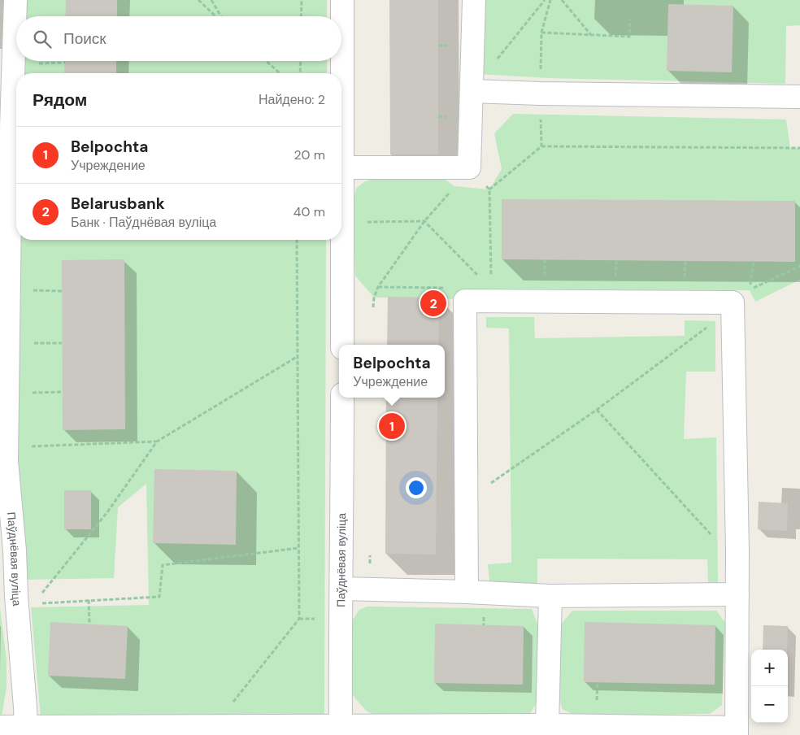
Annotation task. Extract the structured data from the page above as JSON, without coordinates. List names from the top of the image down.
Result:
{
  "streets": {
    "street": ["Паўднёвая вуліца"]
  },
  "page": {
    "search": "Поиск",
    "heading": ["Рядом", "Найдено: 2"],
    "list": [
      {
        "mark": "1",
        "name": "Belpochta",
        "note": "Учреждение",
        "value": "20 m"
      },
      {
        "mark": "2",
        "name": "Belarusbank",
        "note": "Банк · Паўднёвая вуліца",
        "value": "40 m"
      }
    ],
    "pins": ["2", "1"],
    "popup": ["Belpochta", "Учреждение"],
    "map_buttons": ["+", "−"]
  }
}
